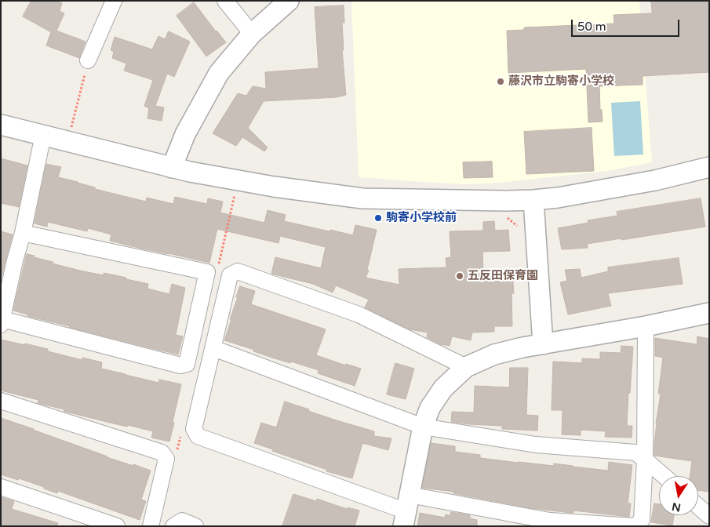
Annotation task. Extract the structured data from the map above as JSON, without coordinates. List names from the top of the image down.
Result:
{
  "places": ["藤沢市立駒寄小学校", "駒寄小学校前", "五反田保育園"],
  "scale_bar": "50 m",
  "north": "bottom"
}
